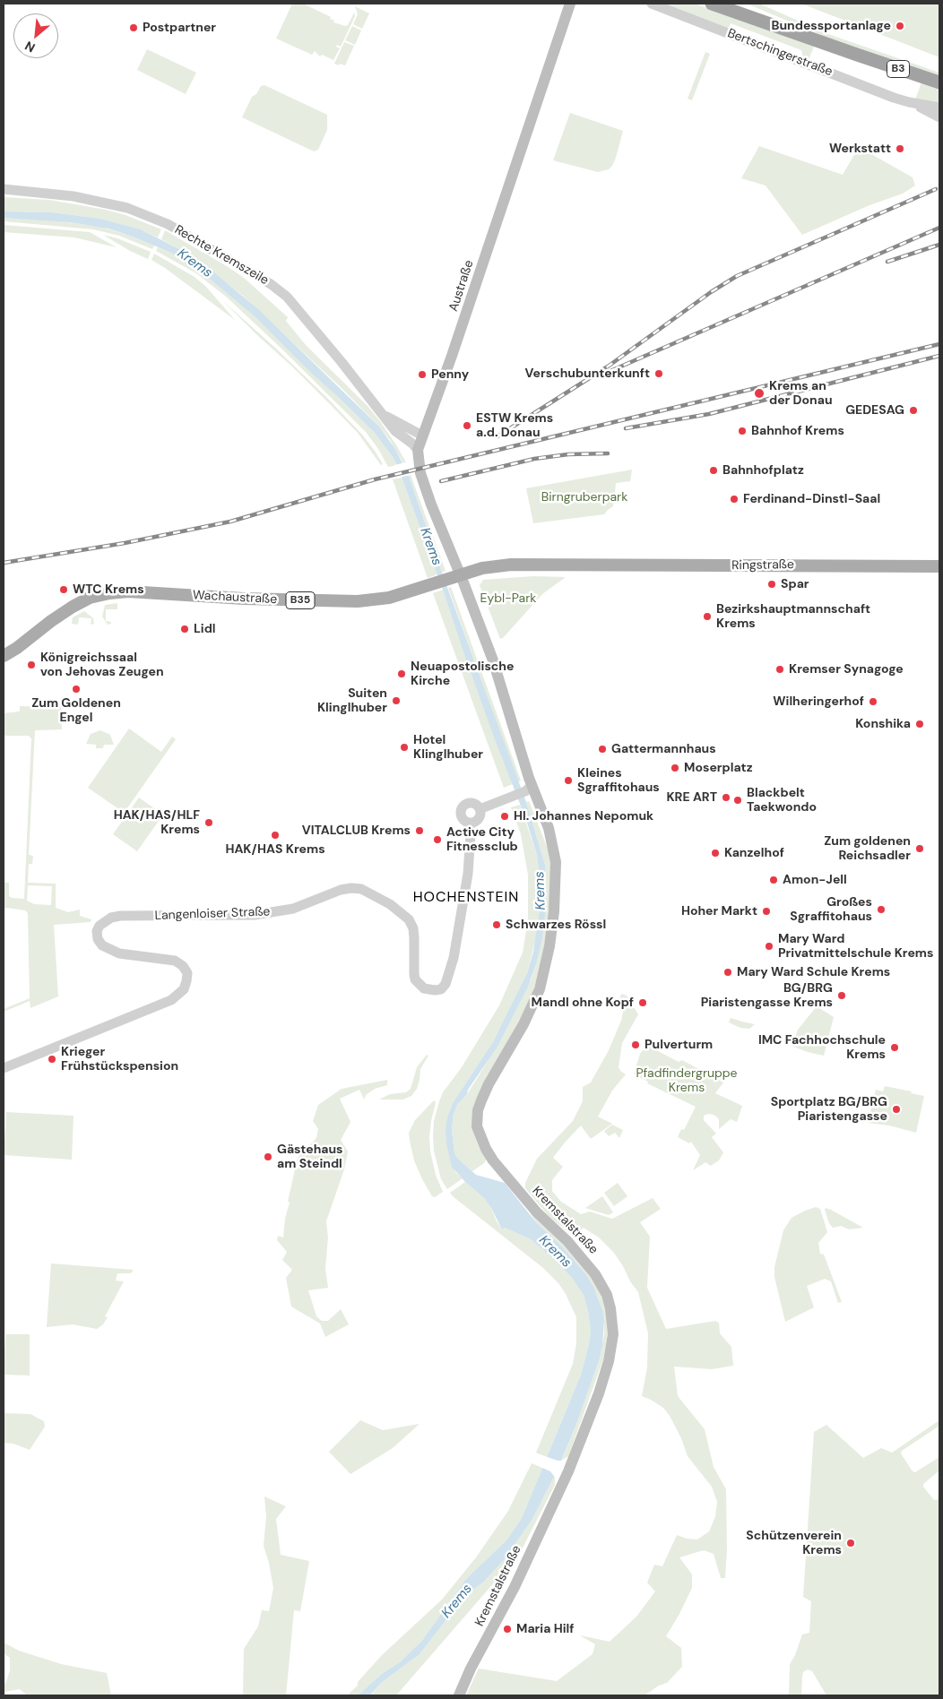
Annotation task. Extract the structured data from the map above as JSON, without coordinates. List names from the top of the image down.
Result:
{
  "streets": {
    "highway": ["B3"],
    "main road": [
      "Austraße",
      "Ringstraße",
      "Wachaustraße",
      "B35",
      "Kremstalstraße"
    ],
    "street": ["Bertschingerstraße", "Rechte Kremszeile", "Langenloiser Straße"]
  },
  "crossings": [
    ["Rechte Kremszeile", "Austraße"],
    ["Austraße", "Wachaustraße"],
    ["Austraße", "Kremstalstraße"],
    ["Ringstraße", "Wachaustraße"]
  ],
  "districts": ["HOCHENSTEIN"],
  "water": ["Krems"],
  "parks": ["Birngruberpark", "Eybl-Park", "Pfadfindergruppe Krems"],
  "places": [
    "Bundessportanlage",
    "Postpartner",
    "Werkstatt",
    "Verschubunterkunft",
    "Penny",
    "Krems an der Donau",
    "GEDESAG",
    "ESTW Krems a.d. Donau",
    "Bahnhof Krems",
    "Bahnhofplatz",
    "Ferdinand-Dinstl-Saal",
    "Spar",
    "WTC Krems",
    "Bezirkshauptmannschaft Krems",
    "Lidl",
    "Königreichssaal von Jehovas Zeugen",
    "Kremser Synagoge",
    "Neuapostolische Kirche",
    "Zum Goldenen Engel",
    "Suiten Klinglhuber",
    "Wilheringerhof",
    "Konshika",
    "Hotel Klinglhuber",
    "Gattermannhaus",
    "Moserplatz",
    "Kleines Sgraffitohaus",
    "KRE ART",
    "Blackbelt Taekwondo",
    "Hl. Johannes Nepomuk",
    "HAK/HAS/HLF Krems",
    "VITALCLUB Krems",
    "HAK/HAS Krems",
    "Active City Fitnessclub",
    "Zum goldenen Reichsadler",
    "Kanzelhof",
    "Amon-Jell",
    "Großes Sgraffitohaus",
    "Hoher Markt",
    "Schwarzes Rössl",
    "Mary Ward Privatmittelschule Krems",
    "Mary Ward Schule Krems",
    "BG/BRG Piaristengasse Krems",
    "Mandl ohne Kopf",
    "Pulverturm",
    "IMC Fachhochschule Krems",
    "Krieger Frühstückspension",
    "Sportplatz BG/BRG Piaristengasse",
    "Gästehaus am Steindl",
    "Schützenverein Krems",
    "Maria Hilf"
  ],
  "north": "bottom left"
}
